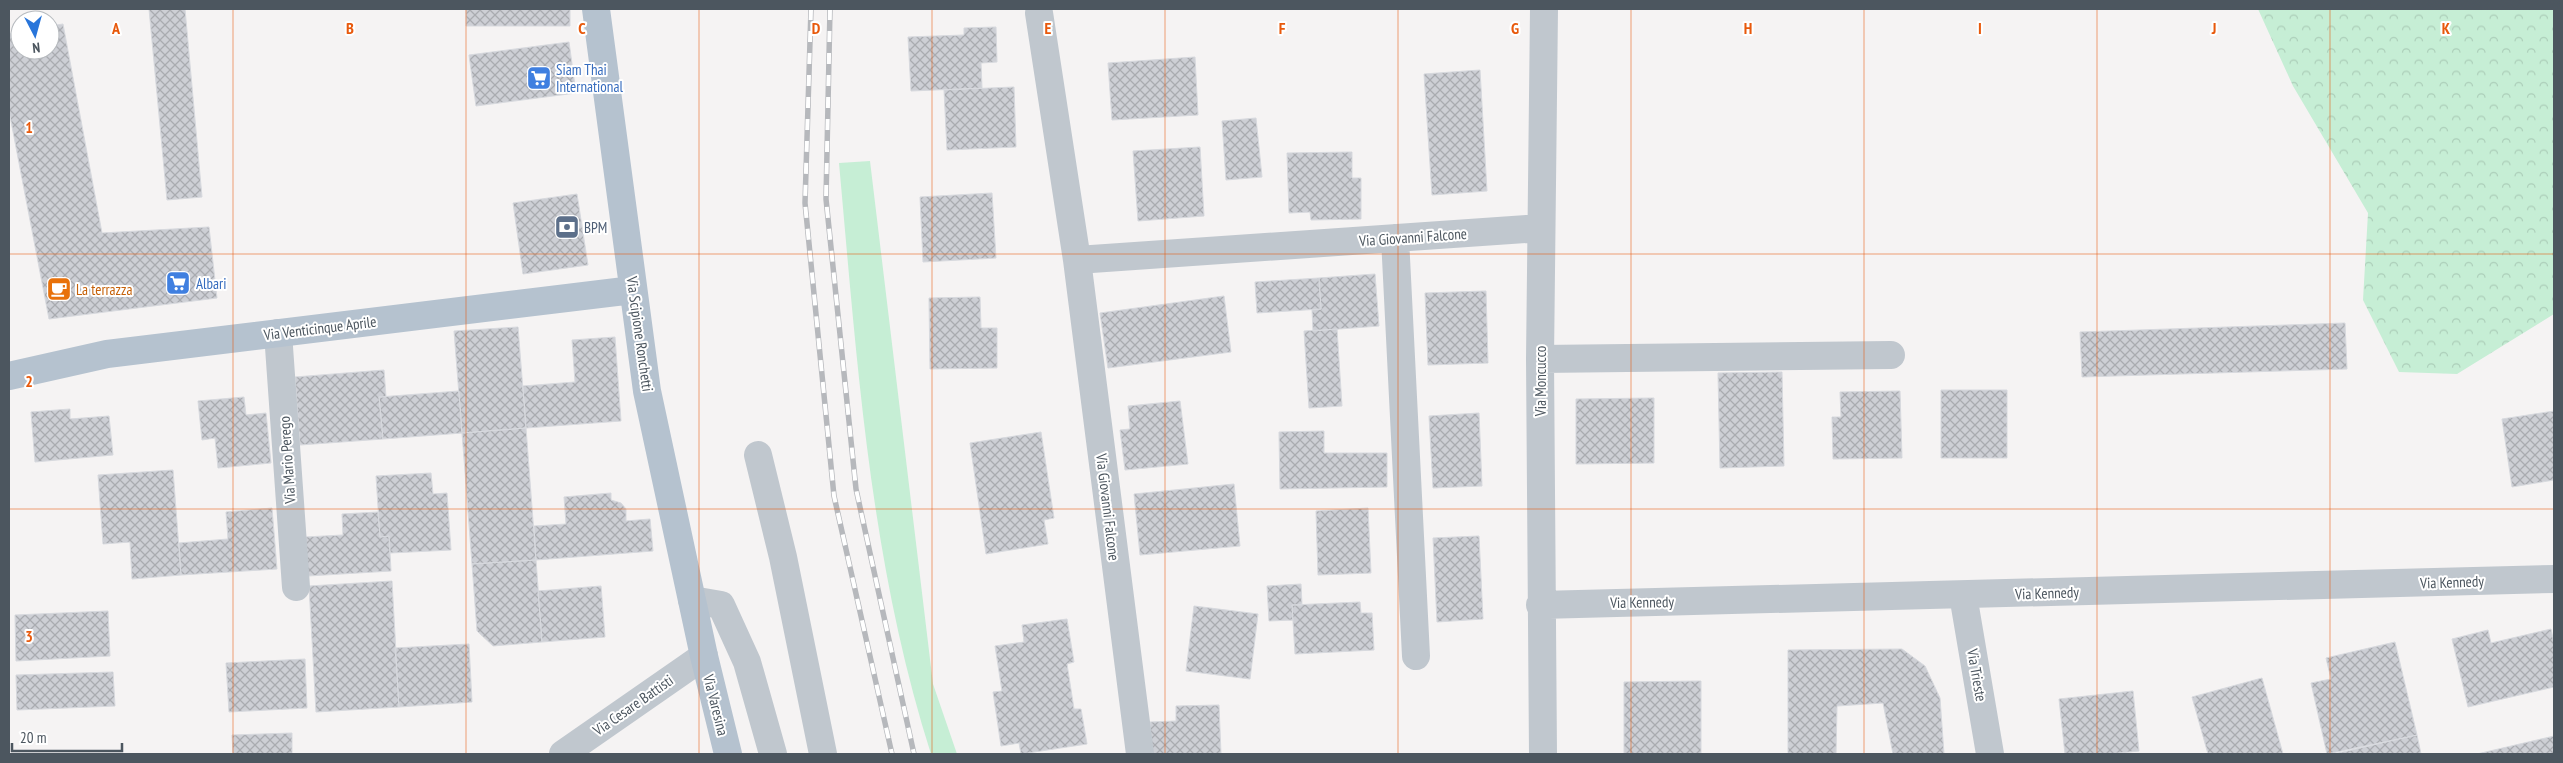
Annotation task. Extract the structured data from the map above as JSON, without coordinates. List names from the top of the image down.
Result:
{
  "streets": {
    "main road": ["Via Venticinque Aprile", "Via Scipione Ronchetti", "Via Varesina"],
    "street": [
      "Via Giovanni Falcone",
      "Via Moncucco",
      "Via Mario Perego",
      "Via Kennedy",
      "Via Trieste",
      "Via Cesare Battisti"
    ]
  },
  "crossings": [
    ["Via Giovanni Falcone", "Via Moncucco"],
    ["Via Venticinque Aprile", "Via Scipione Ronchetti"],
    ["Via Venticinque Aprile", "Via Mario Perego"],
    ["Via Scipione Ronchetti", "Via Cesare Battisti"],
    ["Via Scipione Ronchetti", "Via Varesina"],
    ["Via Moncucco", "Via Kennedy"],
    ["Via Kennedy", "Via Trieste"],
    ["Via Cesare Battisti", "Via Varesina"]
  ],
  "places": {
    "supermarket": ["Siam Thai International", "Albari"],
    "bank": ["BPM"],
    "cafe": ["La terrazza"]
  },
  "scale_bar": "20 m",
  "north": "bottom",
  "grid": {
    "columns": [
      "A",
      "B",
      "C",
      "D",
      "E",
      "F",
      "G",
      "H",
      "I",
      "J",
      "K"
    ],
    "rows": ["1", "2", "3"]
  }
}
